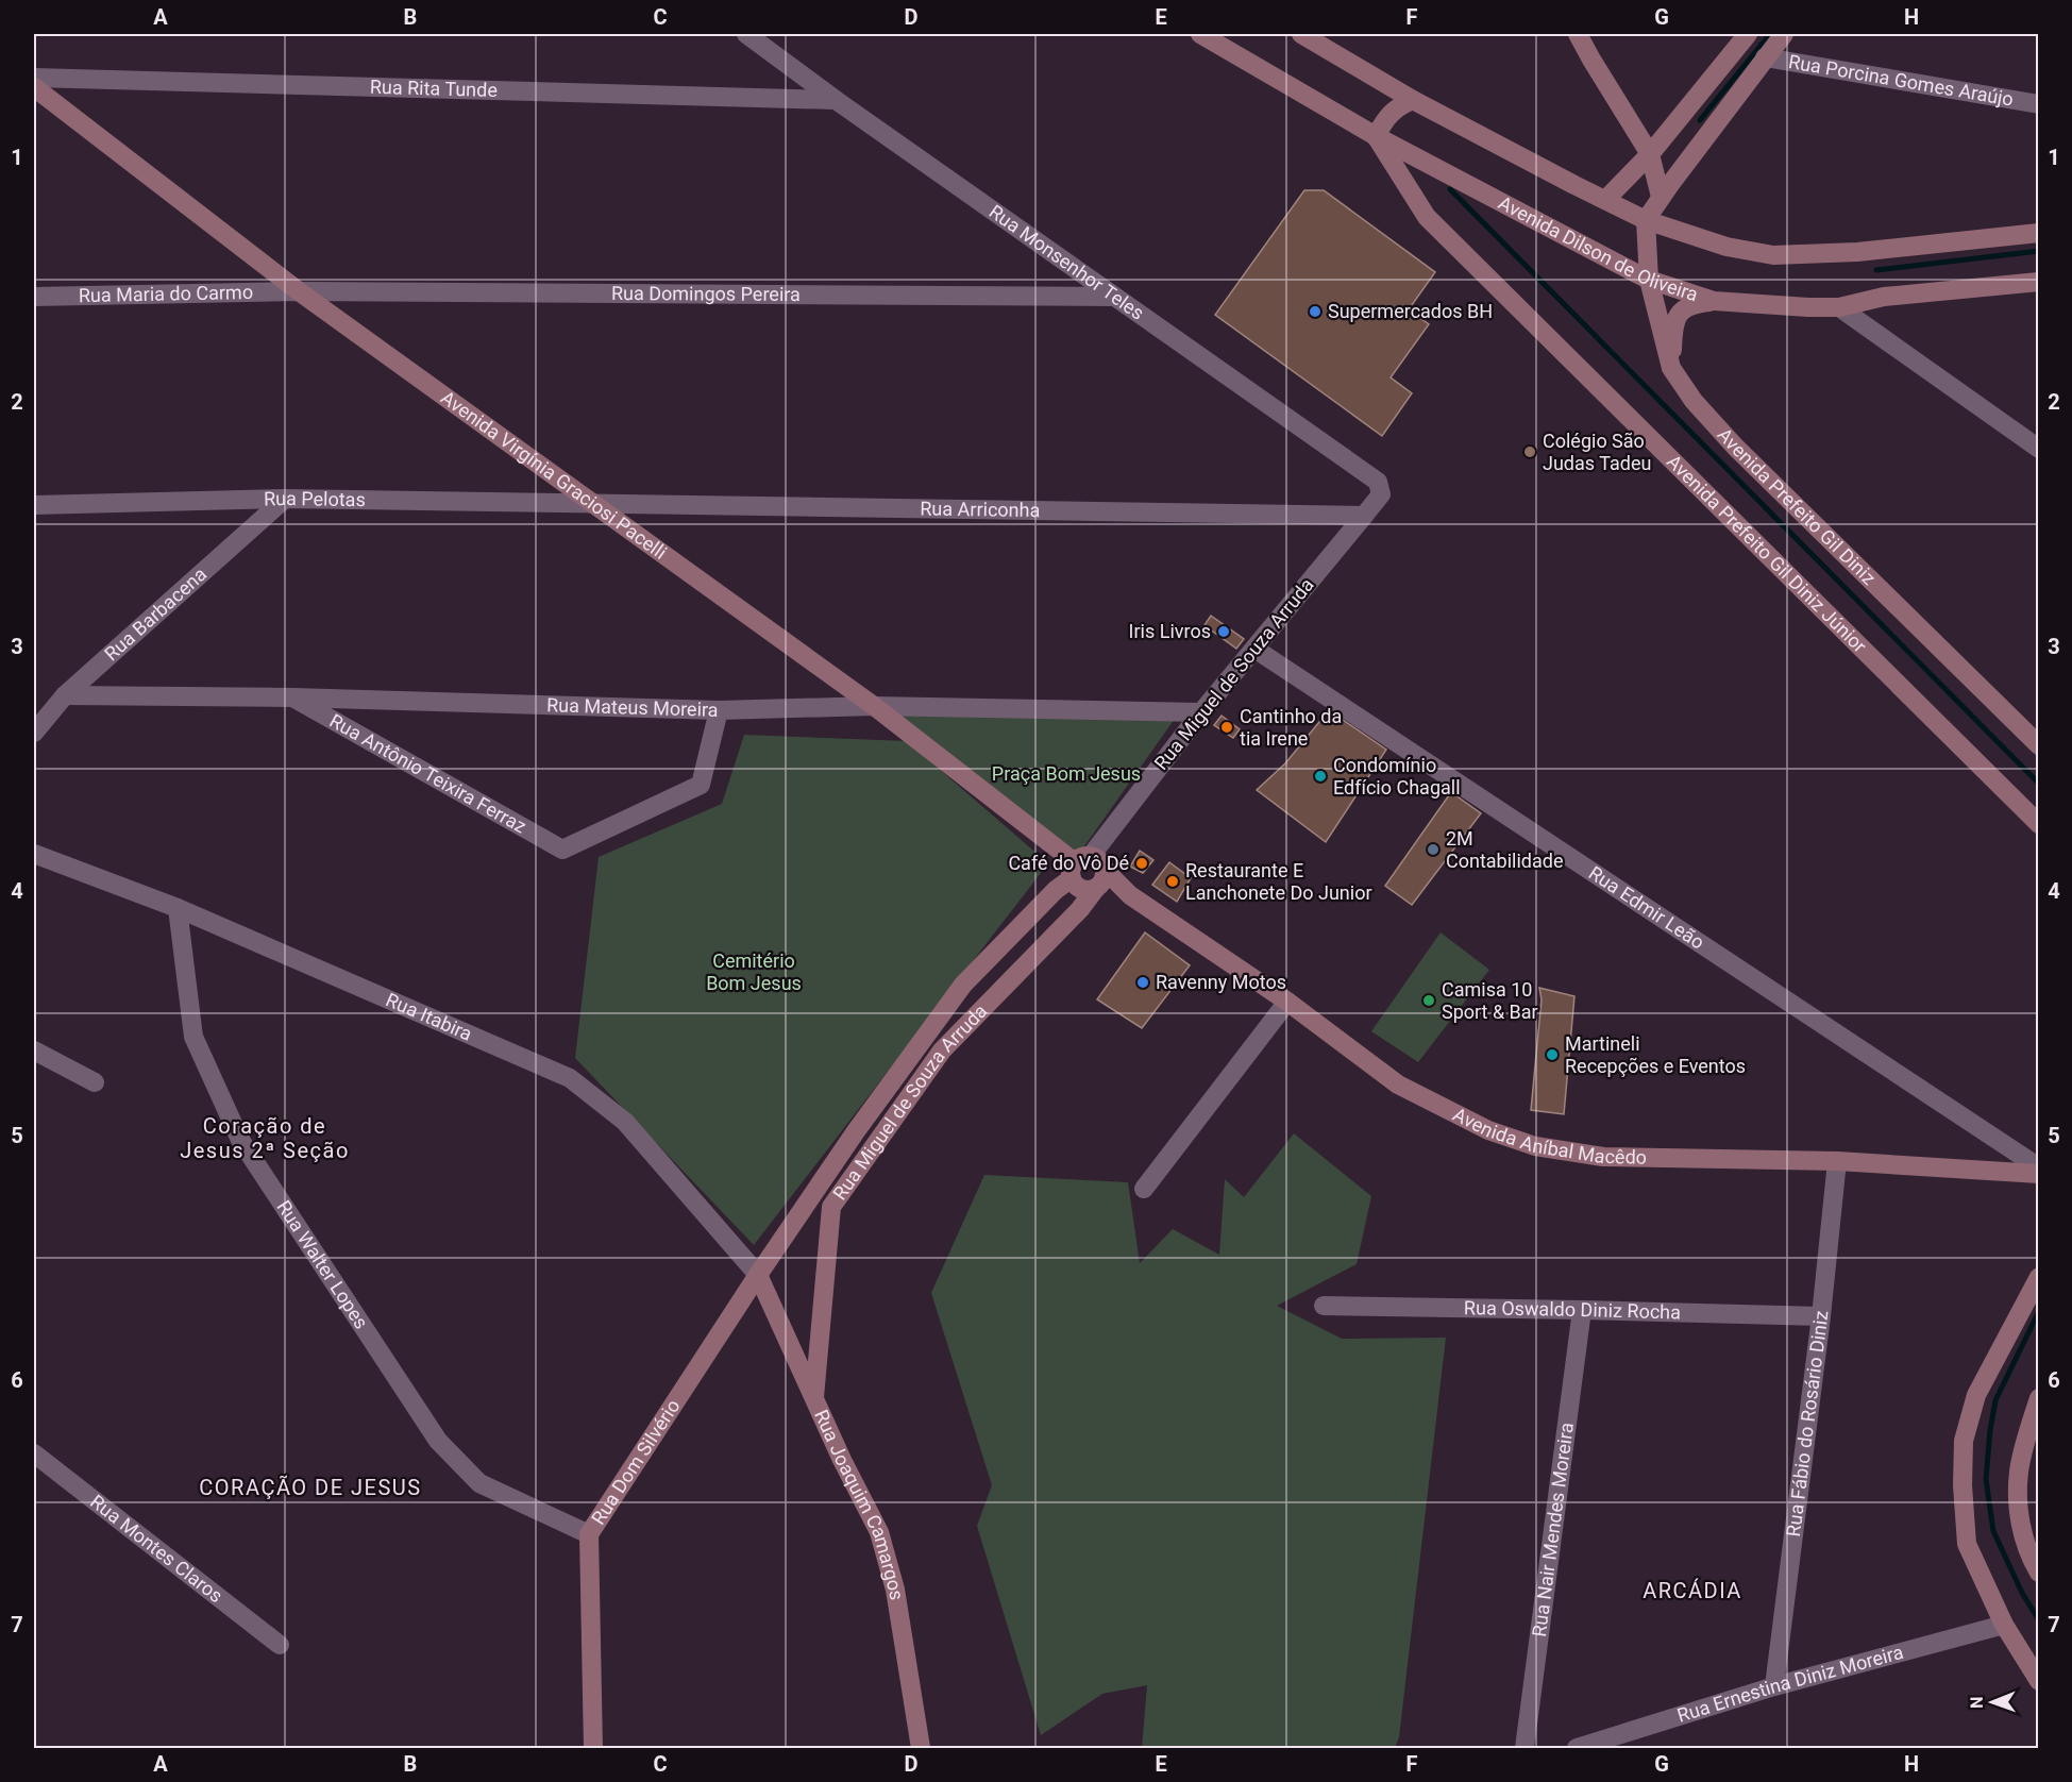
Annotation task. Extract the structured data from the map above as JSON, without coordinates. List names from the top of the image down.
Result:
{
  "streets": {
    "street": [
      "Rua Porcina Gomes Araújo",
      "Rua Rita Tunde",
      "Avenida Dilson de Oliveira",
      "Rua Monsenhor Teles",
      "Rua Maria do Carmo",
      "Rua Domingos Pereira",
      "Avenida Virgínia Graciosi Pacelli",
      "Rua Pelotas",
      "Avenida Prefeito Gil Diniz",
      "Rua Arriconha",
      "Avenida Prefeito Gil Diniz Júnior",
      "Rua Barbacena",
      "Rua Miguel de Souza Arruda",
      "Rua Mateus Moreira",
      "Rua Antônio Teixira Ferraz",
      "Rua Edmir Leão",
      "Rua Itabira",
      "Avenida Aníbal Macêdo",
      "Rua Walter Lopes",
      "Rua Oswaldo Diniz Rocha",
      "Rua Fábio do Rosário Diniz",
      "Rua Dom Silvério",
      "Rua Joaquim Camargos",
      "Rua Nair Mendes Moreira",
      "Rua Montes Claros",
      "Rua Ernestina Diniz Moreira"
    ]
  },
  "crossings": [
    ["Rua Rita Tunde", "Rua Monsenhor Teles"],
    ["Avenida Dilson de Oliveira", "Avenida Prefeito Gil Diniz"],
    ["Avenida Dilson de Oliveira", "Avenida Prefeito Gil Diniz Júnior"],
    ["Rua Monsenhor Teles", "Rua Domingos Pereira"],
    ["Rua Monsenhor Teles", "Rua Miguel de Souza Arruda"],
    ["Rua Maria do Carmo", "Rua Domingos Pereira"],
    ["Rua Maria do Carmo", "Avenida Virgínia Graciosi Pacelli"],
    ["Rua Domingos Pereira", "Avenida Virgínia Graciosi Pacelli"],
    ["Avenida Virgínia Graciosi Pacelli", "Rua Pelotas"],
    ["Avenida Virgínia Graciosi Pacelli", "Rua Arriconha"],
    ["Avenida Virgínia Graciosi Pacelli", "Rua Miguel de Souza Arruda"],
    ["Avenida Virgínia Graciosi Pacelli", "Rua Mateus Moreira"],
    ["Avenida Virgínia Graciosi Pacelli", "Avenida Aníbal Macêdo"],
    ["Rua Pelotas", "Rua Arriconha"],
    ["Rua Pelotas", "Rua Barbacena"],
    ["Rua Arriconha", "Rua Miguel de Souza Arruda"],
    ["Rua Barbacena", "Rua Mateus Moreira"],
    ["Rua Miguel de Souza Arruda", "Rua Mateus Moreira"],
    ["Rua Miguel de Souza Arruda", "Rua Edmir Leão"],
    ["Rua Miguel de Souza Arruda", "Rua Itabira"],
    ["Rua Miguel de Souza Arruda", "Avenida Aníbal Macêdo"],
    ["Rua Miguel de Souza Arruda", "Rua Dom Silvério"],
    ["Rua Miguel de Souza Arruda", "Rua Joaquim Camargos"],
    ["Rua Mateus Moreira", "Rua Antônio Teixira Ferraz"],
    ["Rua Itabira", "Rua Walter Lopes"],
    ["Rua Itabira", "Rua Dom Silvério"],
    ["Rua Itabira", "Rua Joaquim Camargos"],
    ["Avenida Aníbal Macêdo", "Rua Fábio do Rosário Diniz"],
    ["Rua Walter Lopes", "Rua Dom Silvério"],
    ["Rua Oswaldo Diniz Rocha", "Rua Fábio do Rosário Diniz"],
    ["Rua Oswaldo Diniz Rocha", "Rua Nair Mendes Moreira"],
    ["Rua Fábio do Rosário Diniz", "Rua Ernestina Diniz Moreira"],
    ["Rua Dom Silvério", "Rua Joaquim Camargos"]
  ],
  "districts": ["Coração de Jesus 2ª Seção", "CORAÇÃO DE JESUS", "ARCÁDIA"],
  "parks": ["Praça Bom Jesus", "Cemitério Bom Jesus"],
  "places": [
    "Supermercados BH",
    "Colégio São Judas Tadeu",
    "Iris Livros",
    "Cantinho da tia Irene",
    "Condomínio Edfício Chagall",
    "2M Contabilidade",
    "Café do Vô Dé",
    "Restaurante E Lanchonete Do Junior",
    "Ravenny Motos",
    "Camisa 10 Sport & Bar",
    "Martineli Recepções e Eventos"
  ],
  "north": "left",
  "grid": {
    "columns": [
      "A",
      "B",
      "C",
      "D",
      "E",
      "F",
      "G",
      "H"
    ],
    "rows": [
      "1",
      "2",
      "3",
      "4",
      "5",
      "6",
      "7"
    ]
  }
}
